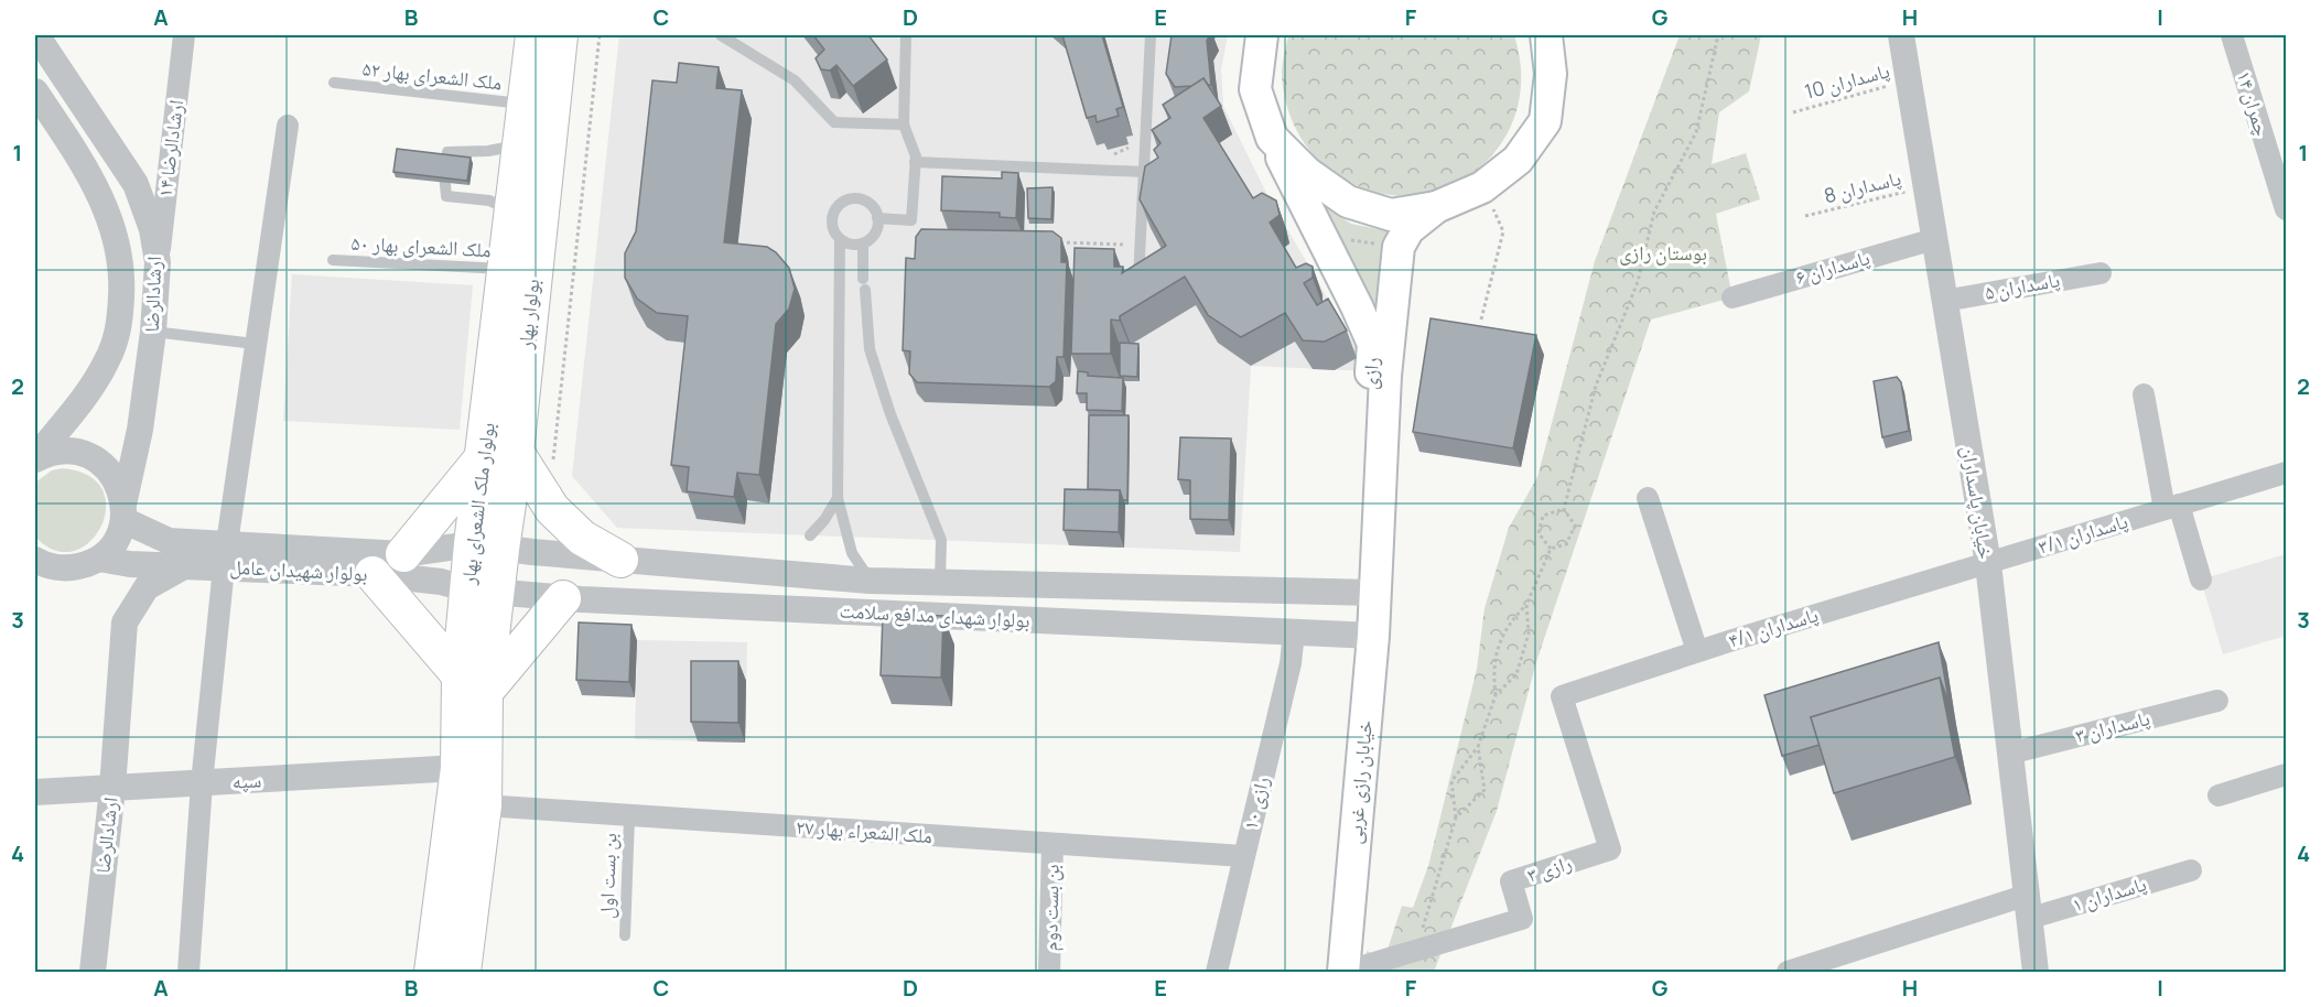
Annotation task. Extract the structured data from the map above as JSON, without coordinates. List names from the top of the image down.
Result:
{
  "streets": {
    "main road": [
      "بولوار بهار",
      "رازی",
      "بولوار ملک الشعرای بهار",
      "خیابان رازی غربی"
    ],
    "street": [
      "چمران ۱۴",
      "ارشادالرضا ۱۴",
      "پاسداران ۶",
      "پاسداران ۵",
      "ارشادالرضا",
      "خیابان پاسداران",
      "پاسداران ۳/۱",
      "بولوار شهیدان عامل",
      "بولوار شهدای مدافع سلامت",
      "پاسداران ۴/۱",
      "پاسداران ۳",
      "سپه",
      "رازی ۱۰",
      "ملک الشعراء بهار ۲۷",
      "رازی ۳",
      "پاسداران ۱",
      "بن بست دوم"
    ],
    "lane": ["ملک الشعرای بهار ۵۲", "ملک الشعرای بهار ۵۰", "بن بست اول"],
    "path": ["پاسداران 10", "پاسداران 8"]
  },
  "crossings": [
    ["ملک الشعرای بهار ۵۲", "بولوار ملک الشعرای بهار"],
    ["پاسداران 10", "خیابان پاسداران"],
    ["ارشادالرضا ۱۴", "ارشادالرضا"],
    ["پاسداران 8", "خیابان پاسداران"],
    ["ملک الشعرای بهار ۵۰", "بولوار ملک الشعرای بهار"],
    ["پاسداران ۶", "خیابان پاسداران"],
    ["پاسداران ۵", "خیابان پاسداران"],
    ["ارشادالرضا", "بولوار شهیدان عامل"],
    ["ارشادالرضا", "سپه"],
    ["بولوار بهار", "بولوار ملک الشعرای بهار"],
    ["رازی", "بولوار شهدای مدافع سلامت"],
    ["رازی", "خیابان رازی غربی"],
    ["خیابان پاسداران", "پاسداران ۳/۱"],
    ["خیابان پاسداران", "پاسداران ۴/۱"],
    ["خیابان پاسداران", "پاسداران ۳"],
    ["خیابان پاسداران", "پاسداران ۱"],
    ["بولوار ملک الشعرای بهار", "بولوار شهیدان عامل"],
    ["بولوار ملک الشعرای بهار", "بولوار شهدای مدافع سلامت"],
    ["بولوار ملک الشعرای بهار", "سپه"],
    ["بولوار ملک الشعرای بهار", "ملک الشعراء بهار ۲۷"],
    ["پاسداران ۳/۱", "پاسداران ۴/۱"],
    ["بولوار شهیدان عامل", "بولوار شهدای مدافع سلامت"],
    ["بولوار شهدای مدافع سلامت", "خیابان رازی غربی"],
    ["بولوار شهدای مدافع سلامت", "رازی ۱۰"],
    ["پاسداران ۴/۱", "رازی ۳"],
    ["خیابان رازی غربی", "رازی ۳"],
    ["رازی ۱۰", "ملک الشعراء بهار ۲۷"],
    ["ملک الشعراء بهار ۲۷", "بن بست اول"],
    ["ملک الشعراء بهار ۲۷", "بن بست دوم"]
  ],
  "parks": ["بوستان رازی"],
  "grid": {
    "columns": [
      "A",
      "B",
      "C",
      "D",
      "E",
      "F",
      "G",
      "H",
      "I"
    ],
    "rows": [
      "1",
      "2",
      "3",
      "4"
    ]
  }
}
